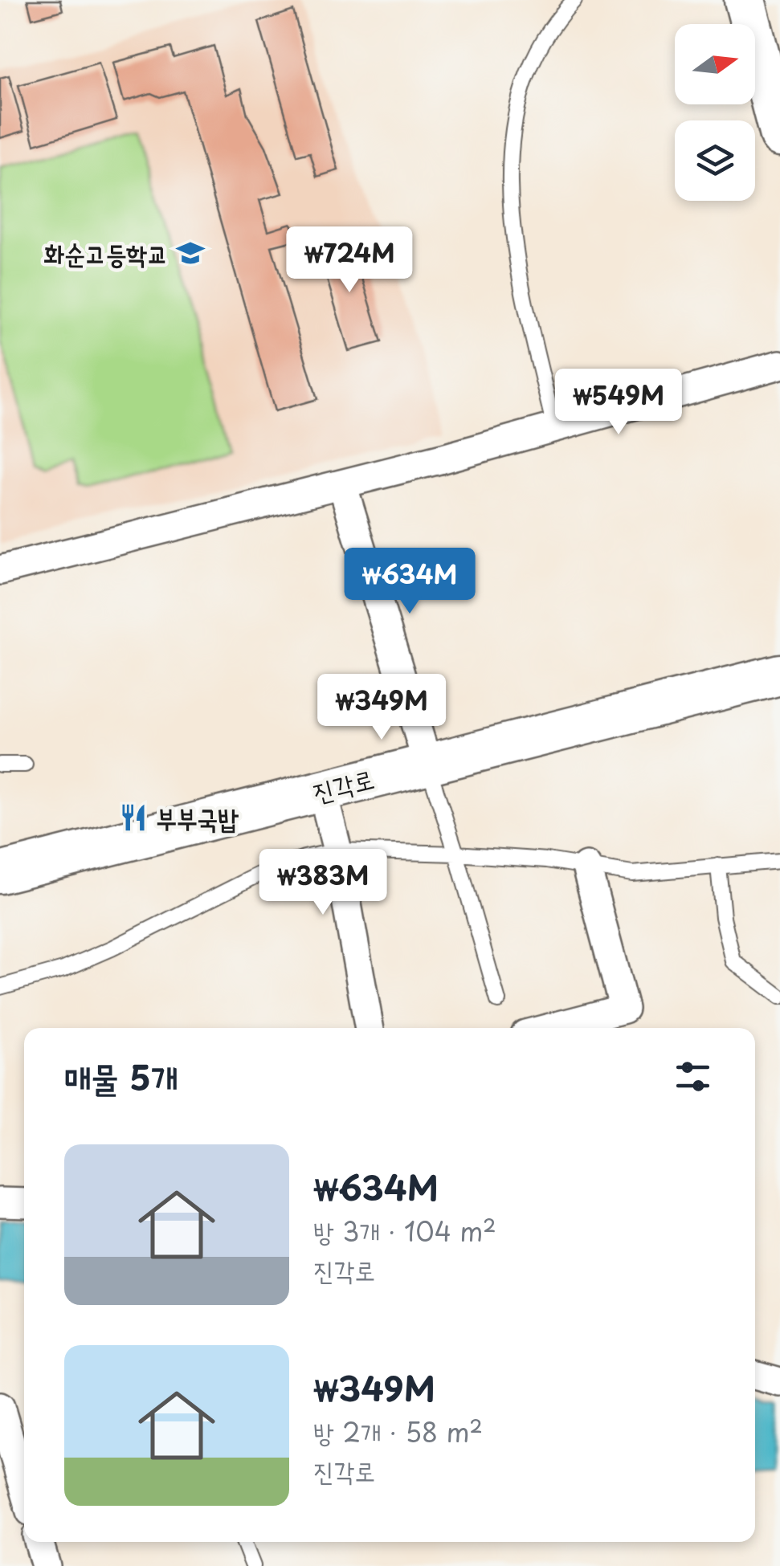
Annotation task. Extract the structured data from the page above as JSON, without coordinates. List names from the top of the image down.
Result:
{
  "streets": {
    "street": ["진각로"]
  },
  "places": {
    "school or university": ["화순고등학교"],
    "restaurant": ["부부국밥"]
  },
  "north": "right",
  "page": {
    "price": [
      "₩724M",
      "₩549M",
      "₩634M",
      "₩349M",
      "₩383M"
    ],
    "heading": "매물 5개",
    "list": [
      {
        "name": "₩634M",
        "note": "방 3개 · 104 m² · 진각로"
      },
      {
        "name": "₩349M",
        "note": "방 2개 · 58 m² · 진각로"
      }
    ]
  }
}
